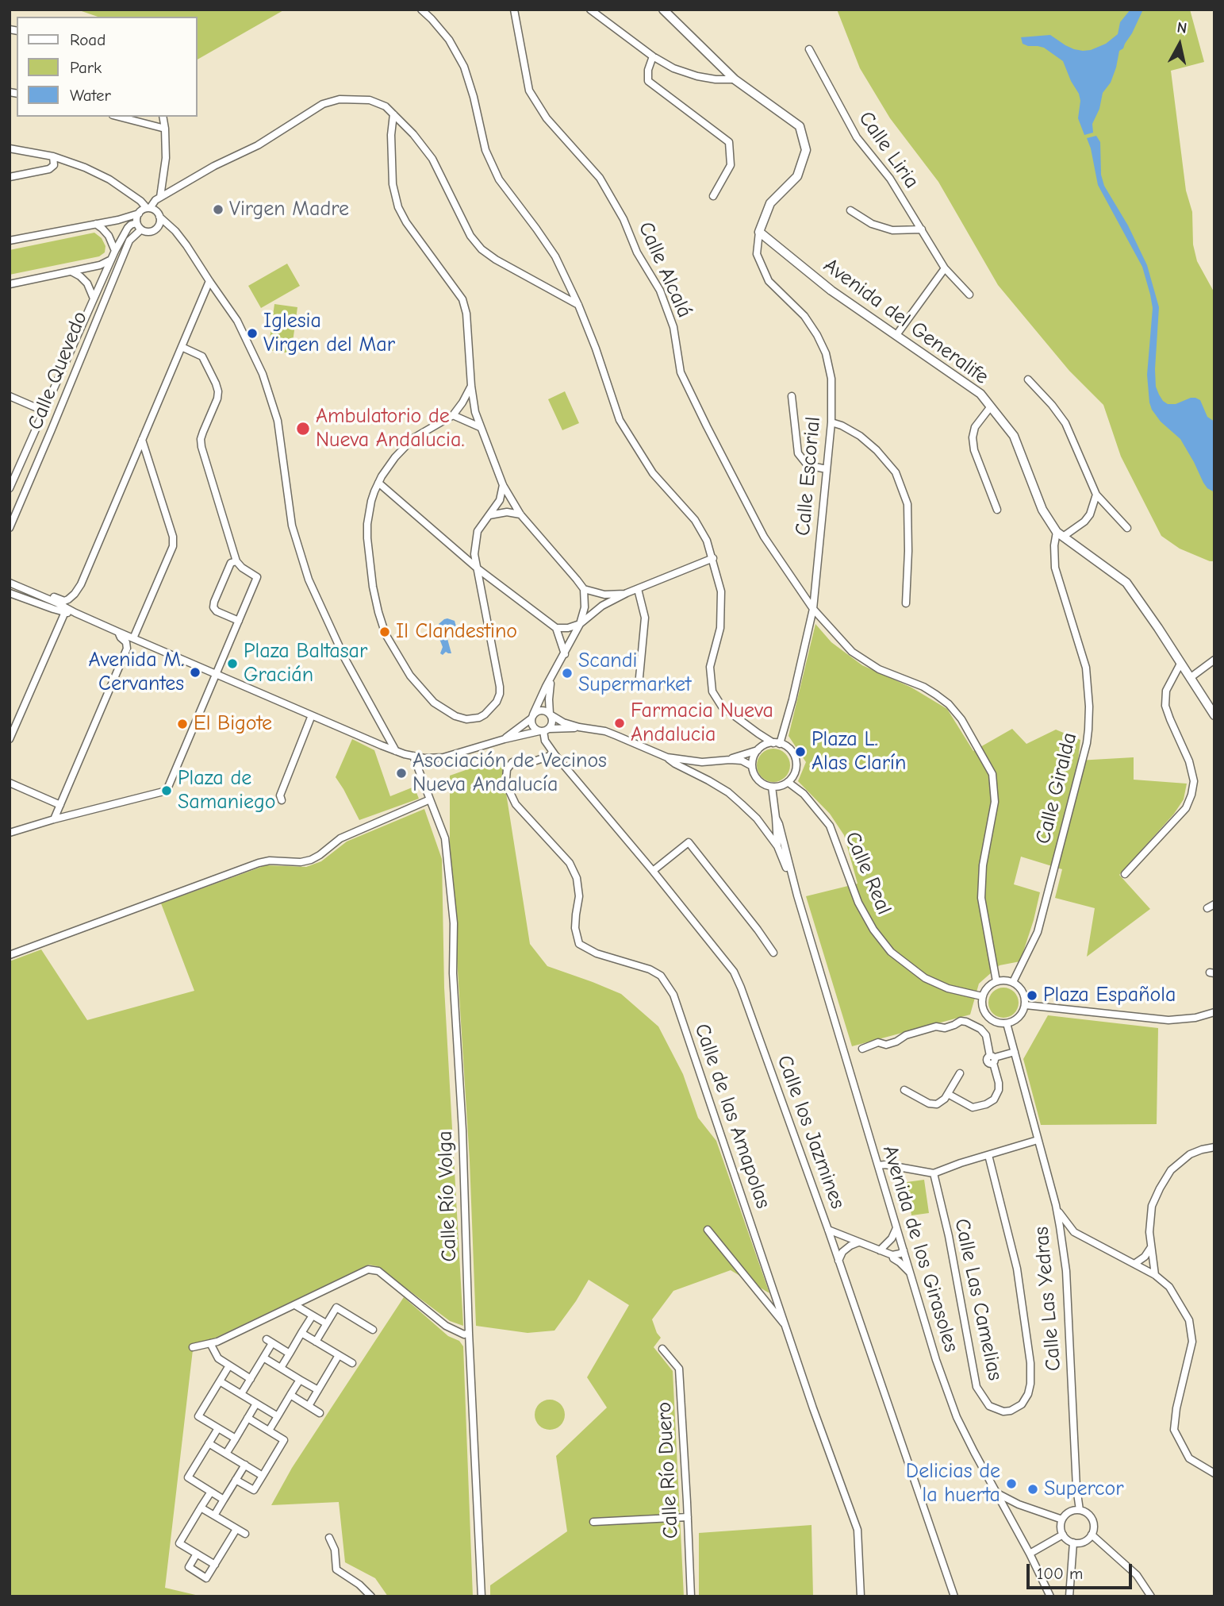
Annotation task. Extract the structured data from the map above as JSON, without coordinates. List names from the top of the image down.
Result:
{
  "streets": {
    "street": [
      "Calle Liria",
      "Calle Alcalá",
      "Avenida del Generalife",
      "Calle Quevedo",
      "Calle Escorial",
      "Calle Giralda",
      "Calle Real",
      "Calle de las Amapolas",
      "Calle los Jazmines",
      "Calle Río Volga",
      "Avenida de los Girasoles",
      "Calle Las Yedras",
      "Calle Las Camelias",
      "Calle Río Duero"
    ]
  },
  "crossings": [
    ["Calle Alcalá", "Calle Escorial"],
    ["Calle Alcalá", "Calle Giralda"],
    ["Calle Alcalá", "Calle Real"],
    ["Calle Alcalá", "Calle Las Yedras"],
    ["Avenida del Generalife", "Calle Escorial"],
    ["Avenida del Generalife", "Calle Giralda"],
    ["Calle Escorial", "Calle Real"],
    ["Calle Escorial", "Avenida de los Girasoles"],
    ["Calle Giralda", "Calle Real"],
    ["Calle Giralda", "Calle Las Yedras"],
    ["Calle Real", "Avenida de los Girasoles"],
    ["Calle Real", "Calle Las Yedras"],
    ["Calle de las Amapolas", "Calle los Jazmines"]
  ],
  "places": [
    "Virgen Madre",
    "Iglesia Virgen del Mar",
    "Ambulatorio de Nueva Andalucia.",
    "Il Clandestino",
    "Plaza Baltasar Gracián",
    "Avenida M. Cervantes",
    "Scandi Supermarket",
    "Farmacia Nueva Andalucia",
    "El Bigote",
    "Plaza L. Alas Clarín",
    "Asociación de Vecinos Nueva Andalucía",
    "Plaza de Samaniego",
    "Plaza Española",
    "Delicias de la huerta",
    "Supercor"
  ],
  "legend": ["Road", "Park", "Water"],
  "scale_bar": "100 m",
  "north": "top"
}
